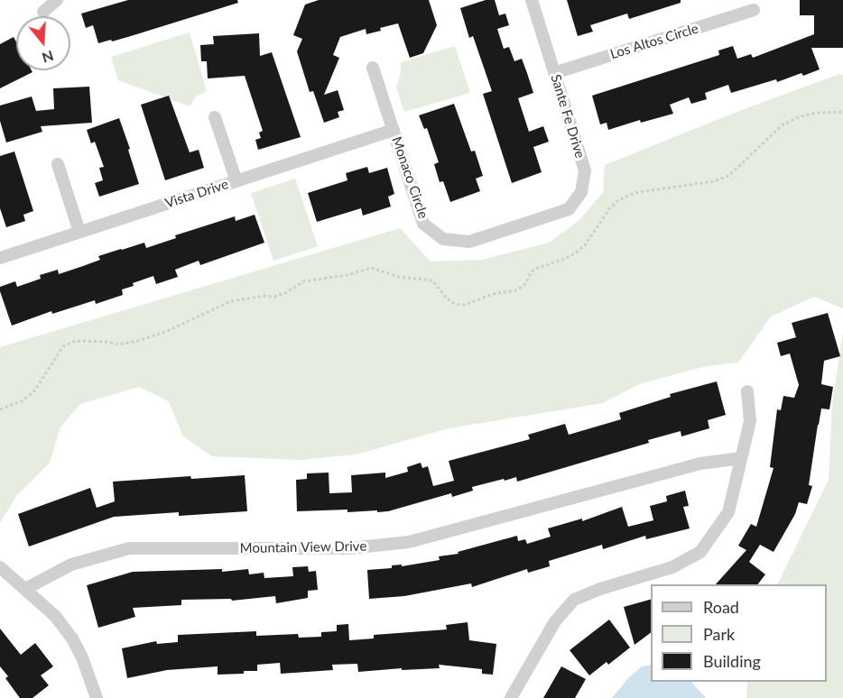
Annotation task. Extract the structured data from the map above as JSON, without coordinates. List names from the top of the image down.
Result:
{
  "streets": {
    "street": [
      "Los Altos Circle",
      "Sante Fe Drive",
      "Monaco Circle",
      "Vista Drive",
      "Mountain View Drive"
    ]
  },
  "crossings": [
    ["Los Altos Circle", "Sante Fe Drive"],
    ["Sante Fe Drive", "Monaco Circle"],
    ["Monaco Circle", "Vista Drive"]
  ],
  "legend": ["Road", "Park", "Building"],
  "north": "bottom"
}
